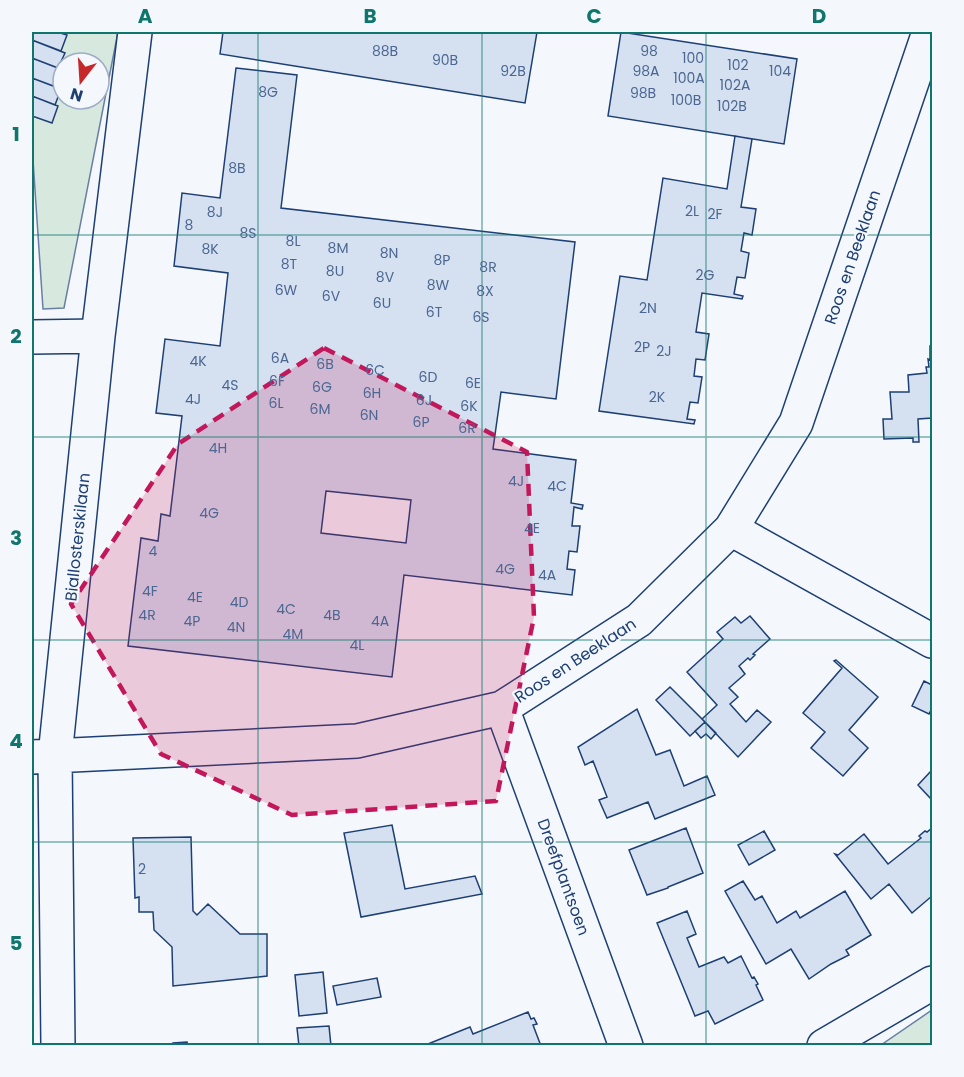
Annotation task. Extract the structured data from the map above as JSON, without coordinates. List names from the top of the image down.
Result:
{
  "streets": {
    "street": ["Roos en Beeklaan", "Biallosterskilaan", "Dreefplantsoen"]
  },
  "crossings": [
    ["Roos en Beeklaan", "Biallosterskilaan"],
    ["Roos en Beeklaan", "Dreefplantsoen"]
  ],
  "house_numbers": [
    "88B",
    "98",
    "100",
    "90B",
    "102",
    "92B",
    "98A",
    "104",
    "100A",
    "102A",
    "8G",
    "98B",
    "100B",
    "102B",
    "8B",
    "2L",
    "8J",
    "2F",
    "8",
    "8S",
    "8L",
    "8M",
    "8K",
    "8N",
    "8P",
    "8T",
    "8R",
    "8U",
    "2G",
    "8V",
    "8W",
    "6W",
    "8X",
    "6V",
    "6U",
    "2N",
    "6T",
    "6S",
    "2P",
    "2J",
    "6A",
    "4K",
    "6B",
    "6C",
    "6D",
    "6F",
    "6E",
    "4S",
    "6G",
    "6H",
    "2K",
    "4J",
    "6J",
    "6L",
    "6K",
    "6M",
    "6N",
    "6P",
    "6R",
    "4H",
    "4J",
    "4C",
    "4G",
    "4E",
    "4",
    "4G",
    "4A",
    "4F",
    "4E",
    "4D",
    "4C",
    "4R",
    "4B",
    "4P",
    "4A",
    "4N",
    "4M",
    "4L",
    "2"
  ],
  "north": "bottom",
  "grid": {
    "columns": [
      "A",
      "B",
      "C",
      "D"
    ],
    "rows": [
      "1",
      "2",
      "3",
      "4",
      "5"
    ]
  }
}
